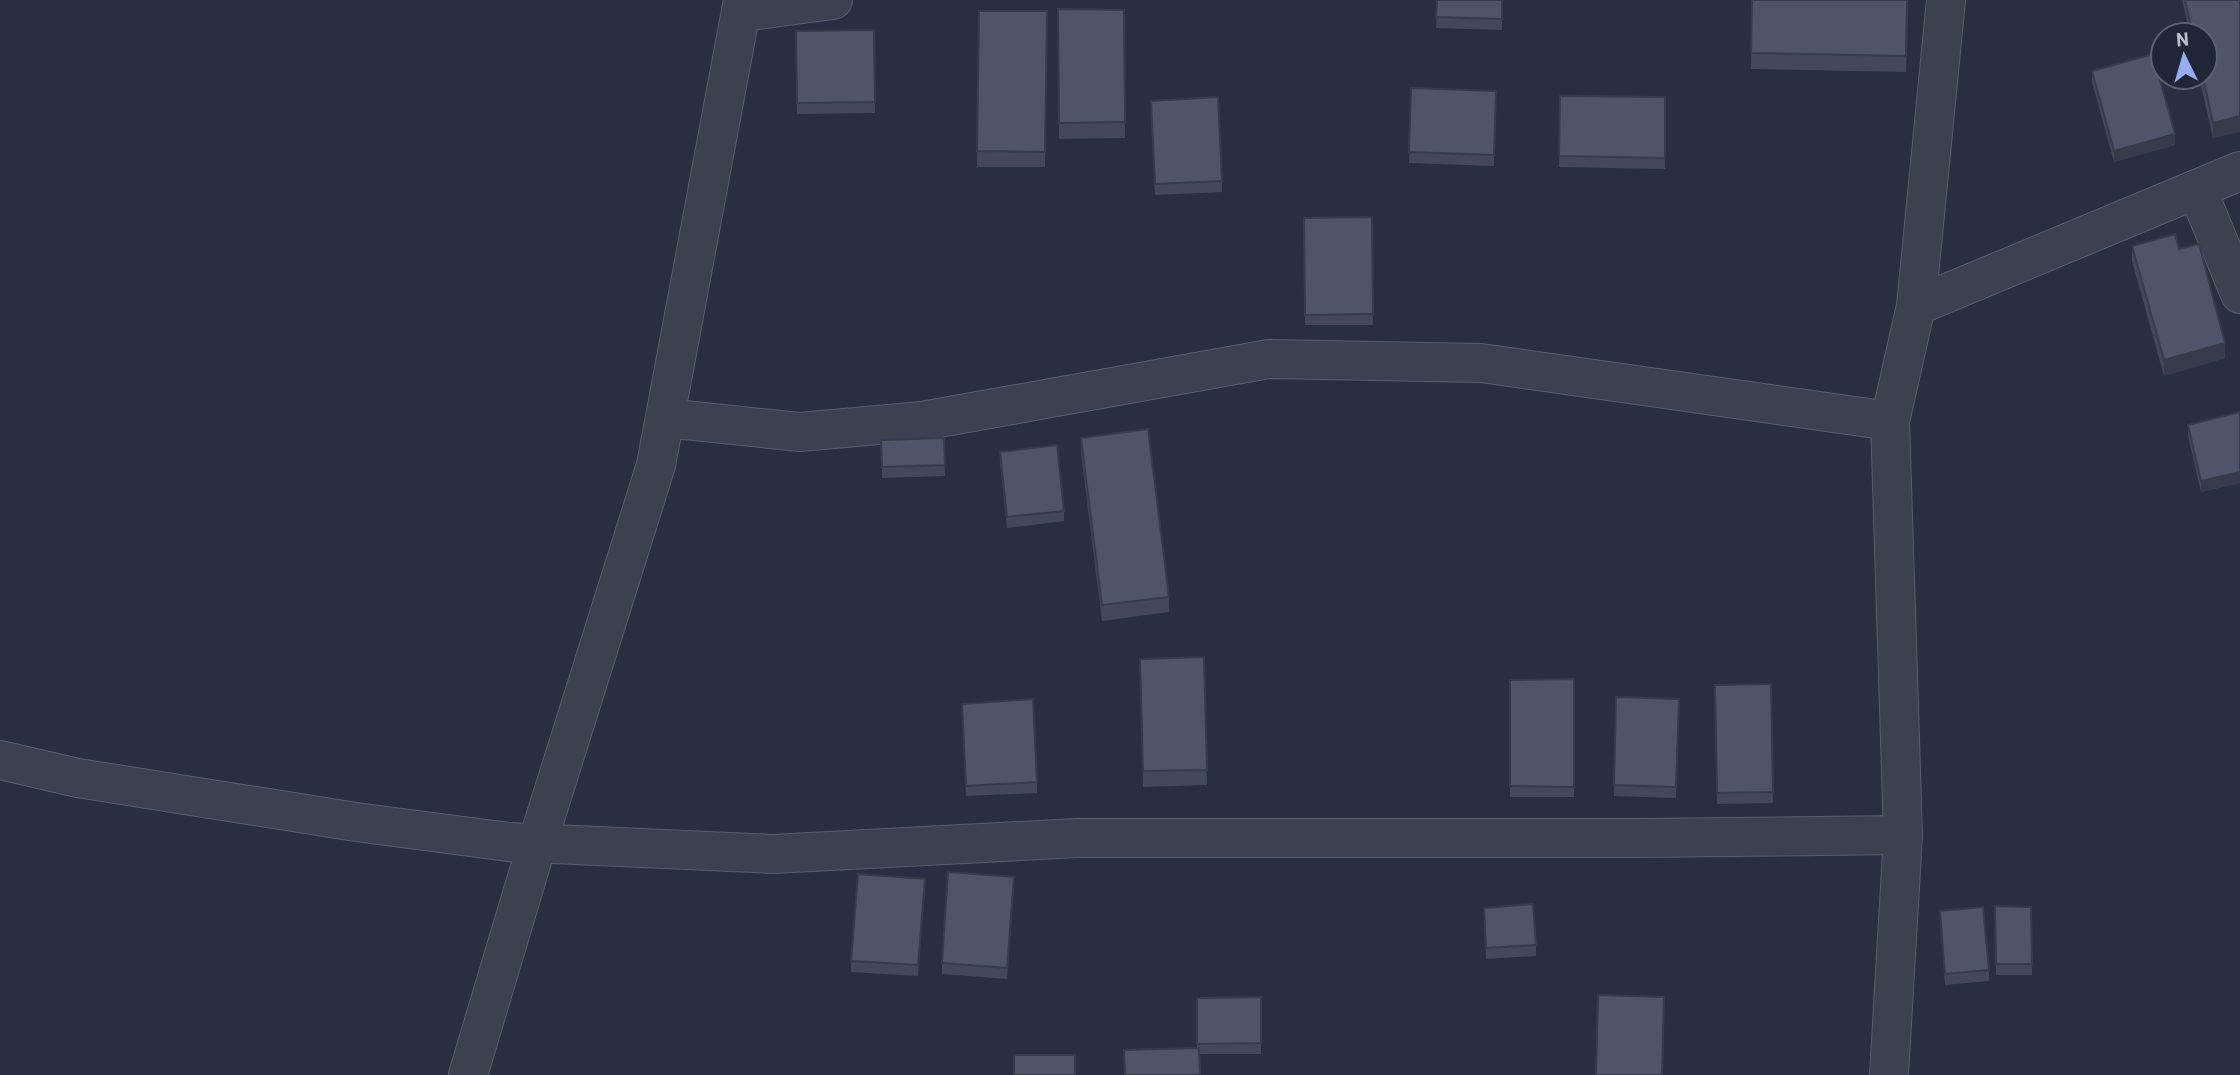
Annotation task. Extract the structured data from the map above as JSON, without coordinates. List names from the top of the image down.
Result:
{
  "north": "top"
}
